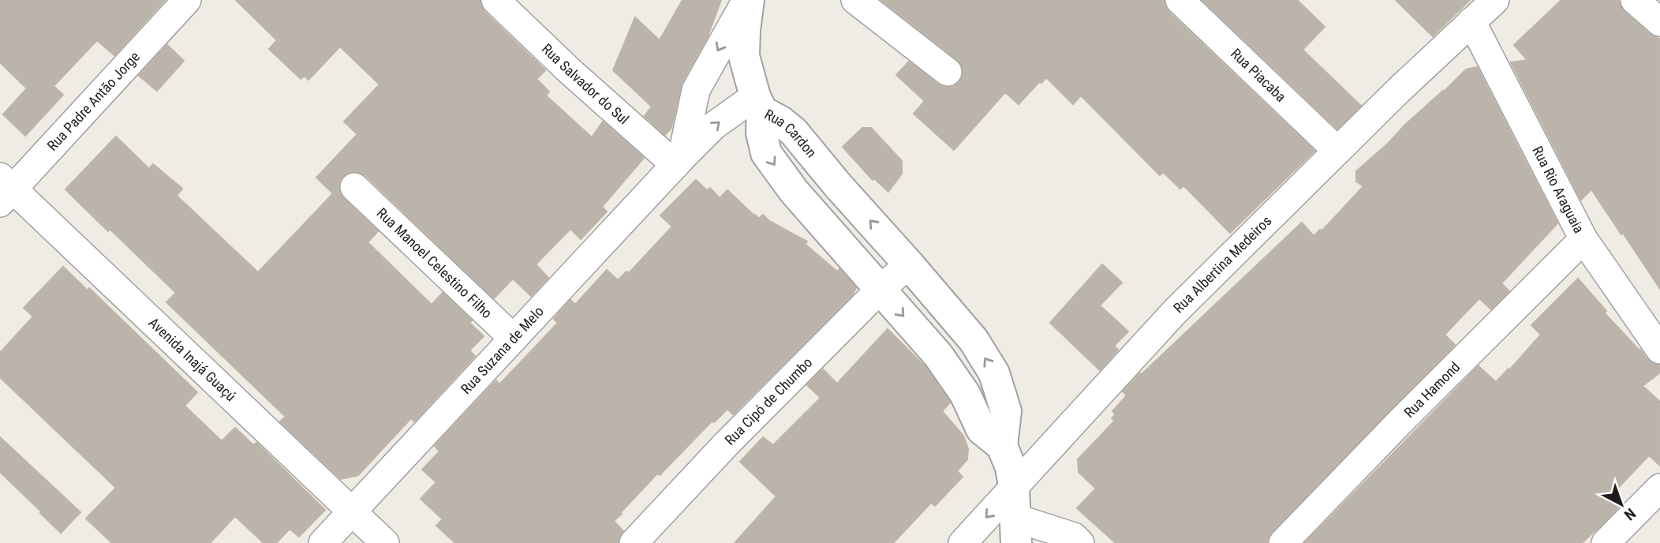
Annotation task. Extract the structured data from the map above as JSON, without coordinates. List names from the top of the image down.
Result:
{
  "streets": {
    "street": [
      "Rua Piacaba",
      "Rua Salvador do Sul",
      "Rua Padre Antão Jorge",
      "Rua Cardon",
      "Rua Rio Araguaia",
      "Rua Manoel Celestino Filho",
      "Rua Albertina Medeiros",
      "Rua Suzana de Melo",
      "Avenida Inajá Guaçú",
      "Rua Hamond",
      "Rua Cipó de Chumbo"
    ]
  },
  "crossings": [
    ["Rua Piacaba", "Rua Albertina Medeiros"],
    ["Rua Salvador do Sul", "Rua Suzana de Melo"],
    ["Rua Padre Antão Jorge", "Avenida Inajá Guaçú"],
    ["Rua Cardon", "Rua Albertina Medeiros"],
    ["Rua Cardon", "Rua Suzana de Melo"],
    ["Rua Cardon", "Rua Cipó de Chumbo"],
    ["Rua Rio Araguaia", "Rua Albertina Medeiros"],
    ["Rua Rio Araguaia", "Rua Hamond"],
    ["Rua Manoel Celestino Filho", "Rua Suzana de Melo"],
    ["Rua Suzana de Melo", "Avenida Inajá Guaçú"]
  ],
  "north": "bottom right"
}
